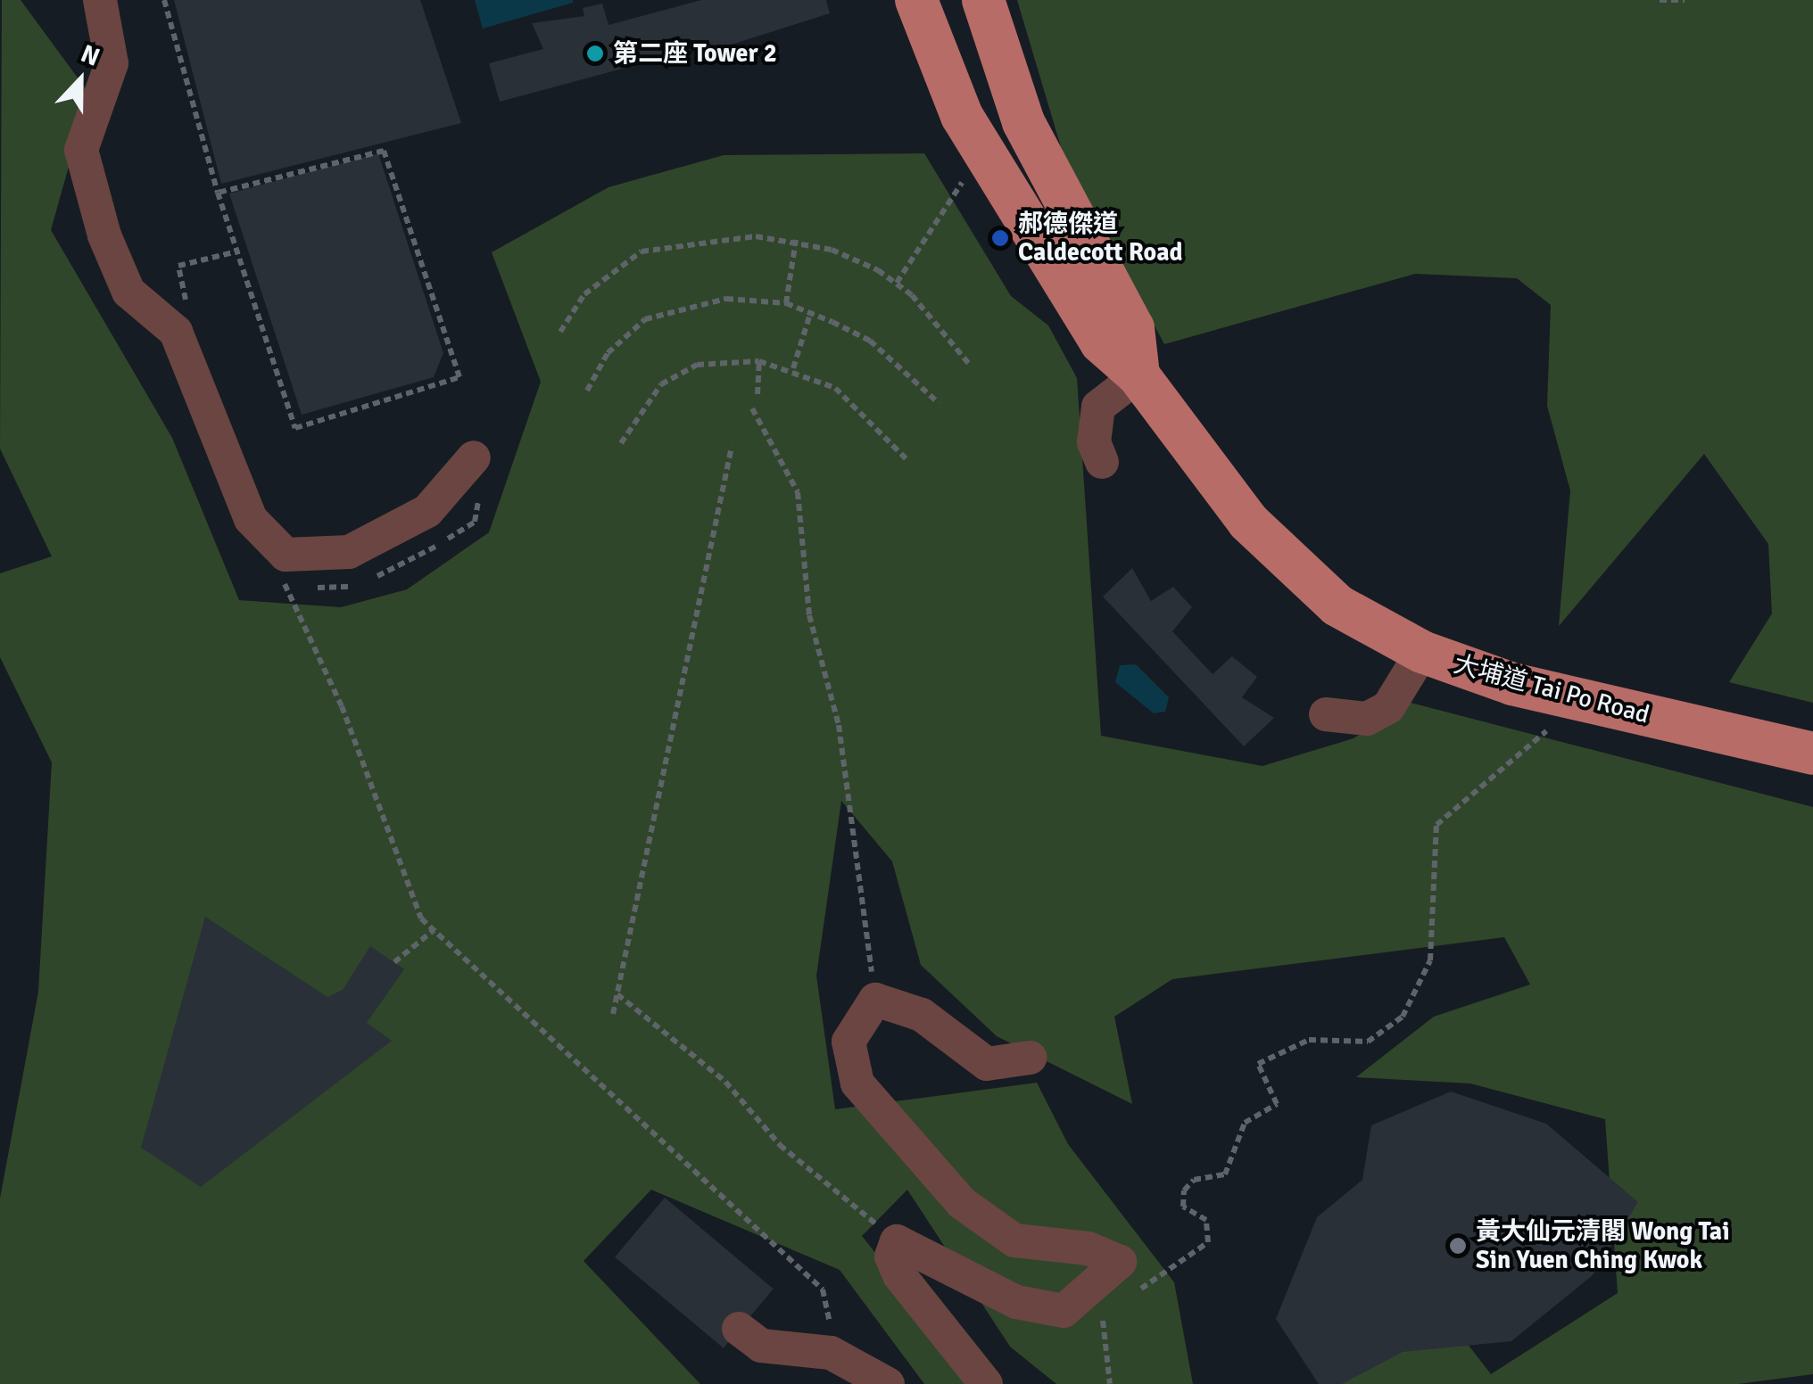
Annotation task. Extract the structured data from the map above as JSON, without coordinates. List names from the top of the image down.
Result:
{
  "streets": {
    "main road": ["大埔道 Tai Po Road"]
  },
  "places": ["第二座 Tower 2", "郝德傑道 Caldecott Road", "黃大仙元清閣 Wong Tai Sin Yuen Ching Kwok"],
  "north": "top"
}
